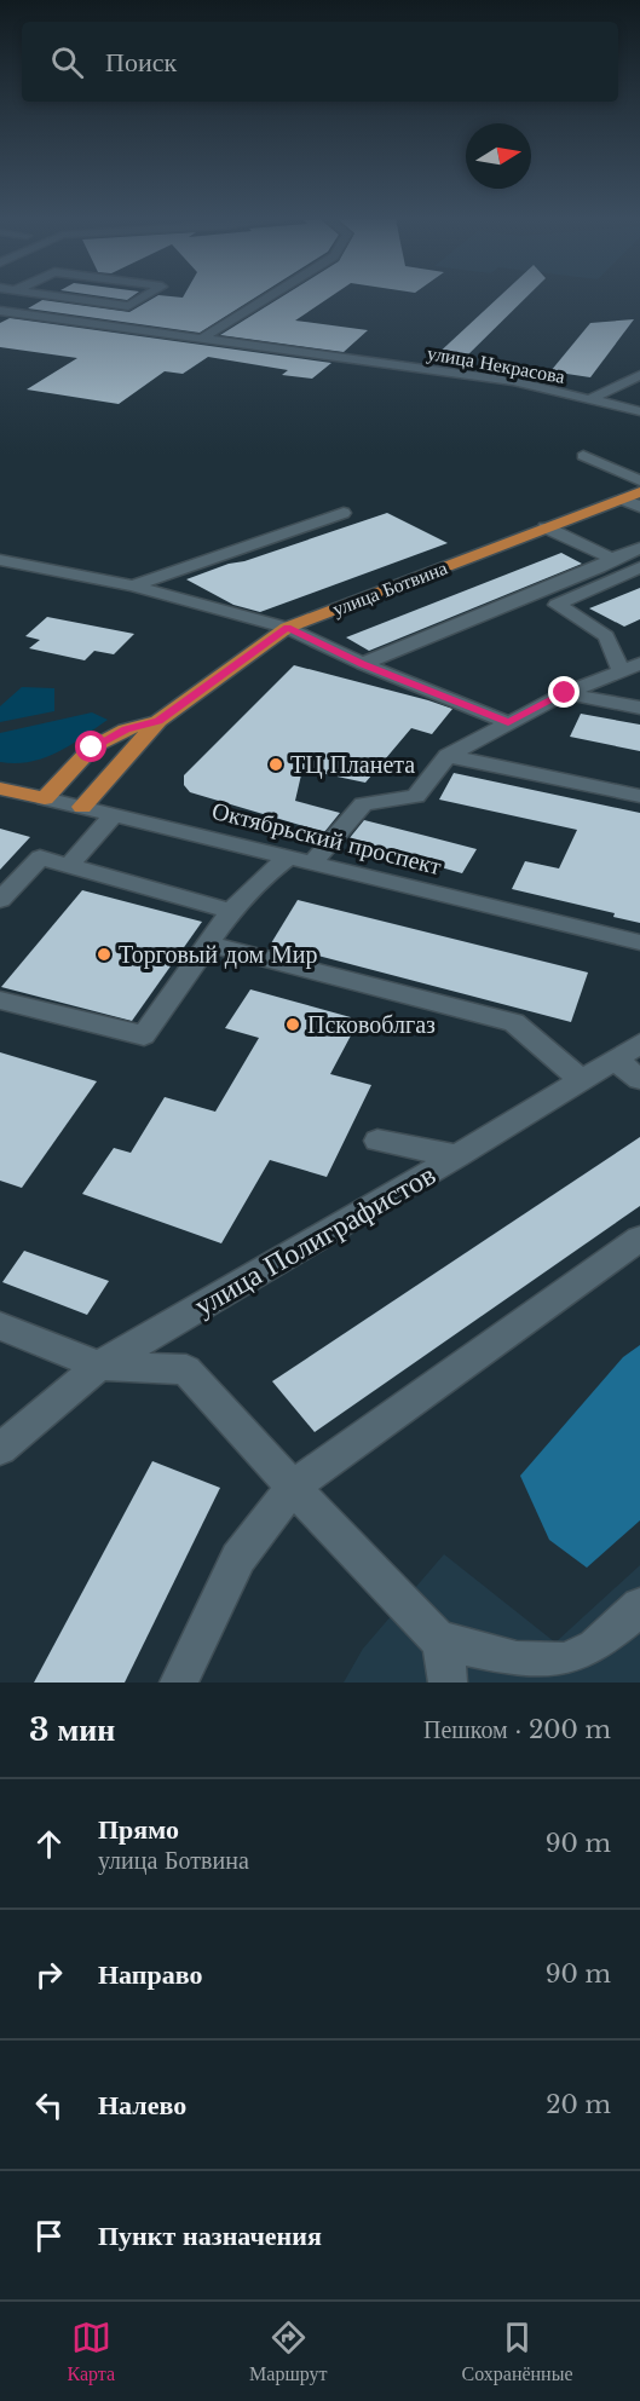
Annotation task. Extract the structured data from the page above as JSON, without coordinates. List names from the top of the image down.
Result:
{
  "streets": {
    "main road": ["улица Ботвина", "Октябрьский проспект"],
    "street": ["улица Некрасова", "улица Полиграфистов"]
  },
  "crossings": [
    ["улица Ботвина", "Октябрьский проспект"]
  ],
  "places": ["ТЦ Планета", "Торговый дом Мир", "Псковоблгаз"],
  "north": "right",
  "page": {
    "search": "Поиск",
    "heading": ["3 мин", "Пешком · 200 m"],
    "list": [
      ["Прямо", "улица Ботвина", "90 m"],
      ["Направо", "90 m"],
      ["Налево", "20 m"],
      "Пункт назначения"
    ],
    "nav": ["Карта", "Маршрут", "Сохранённые"]
  }
}
